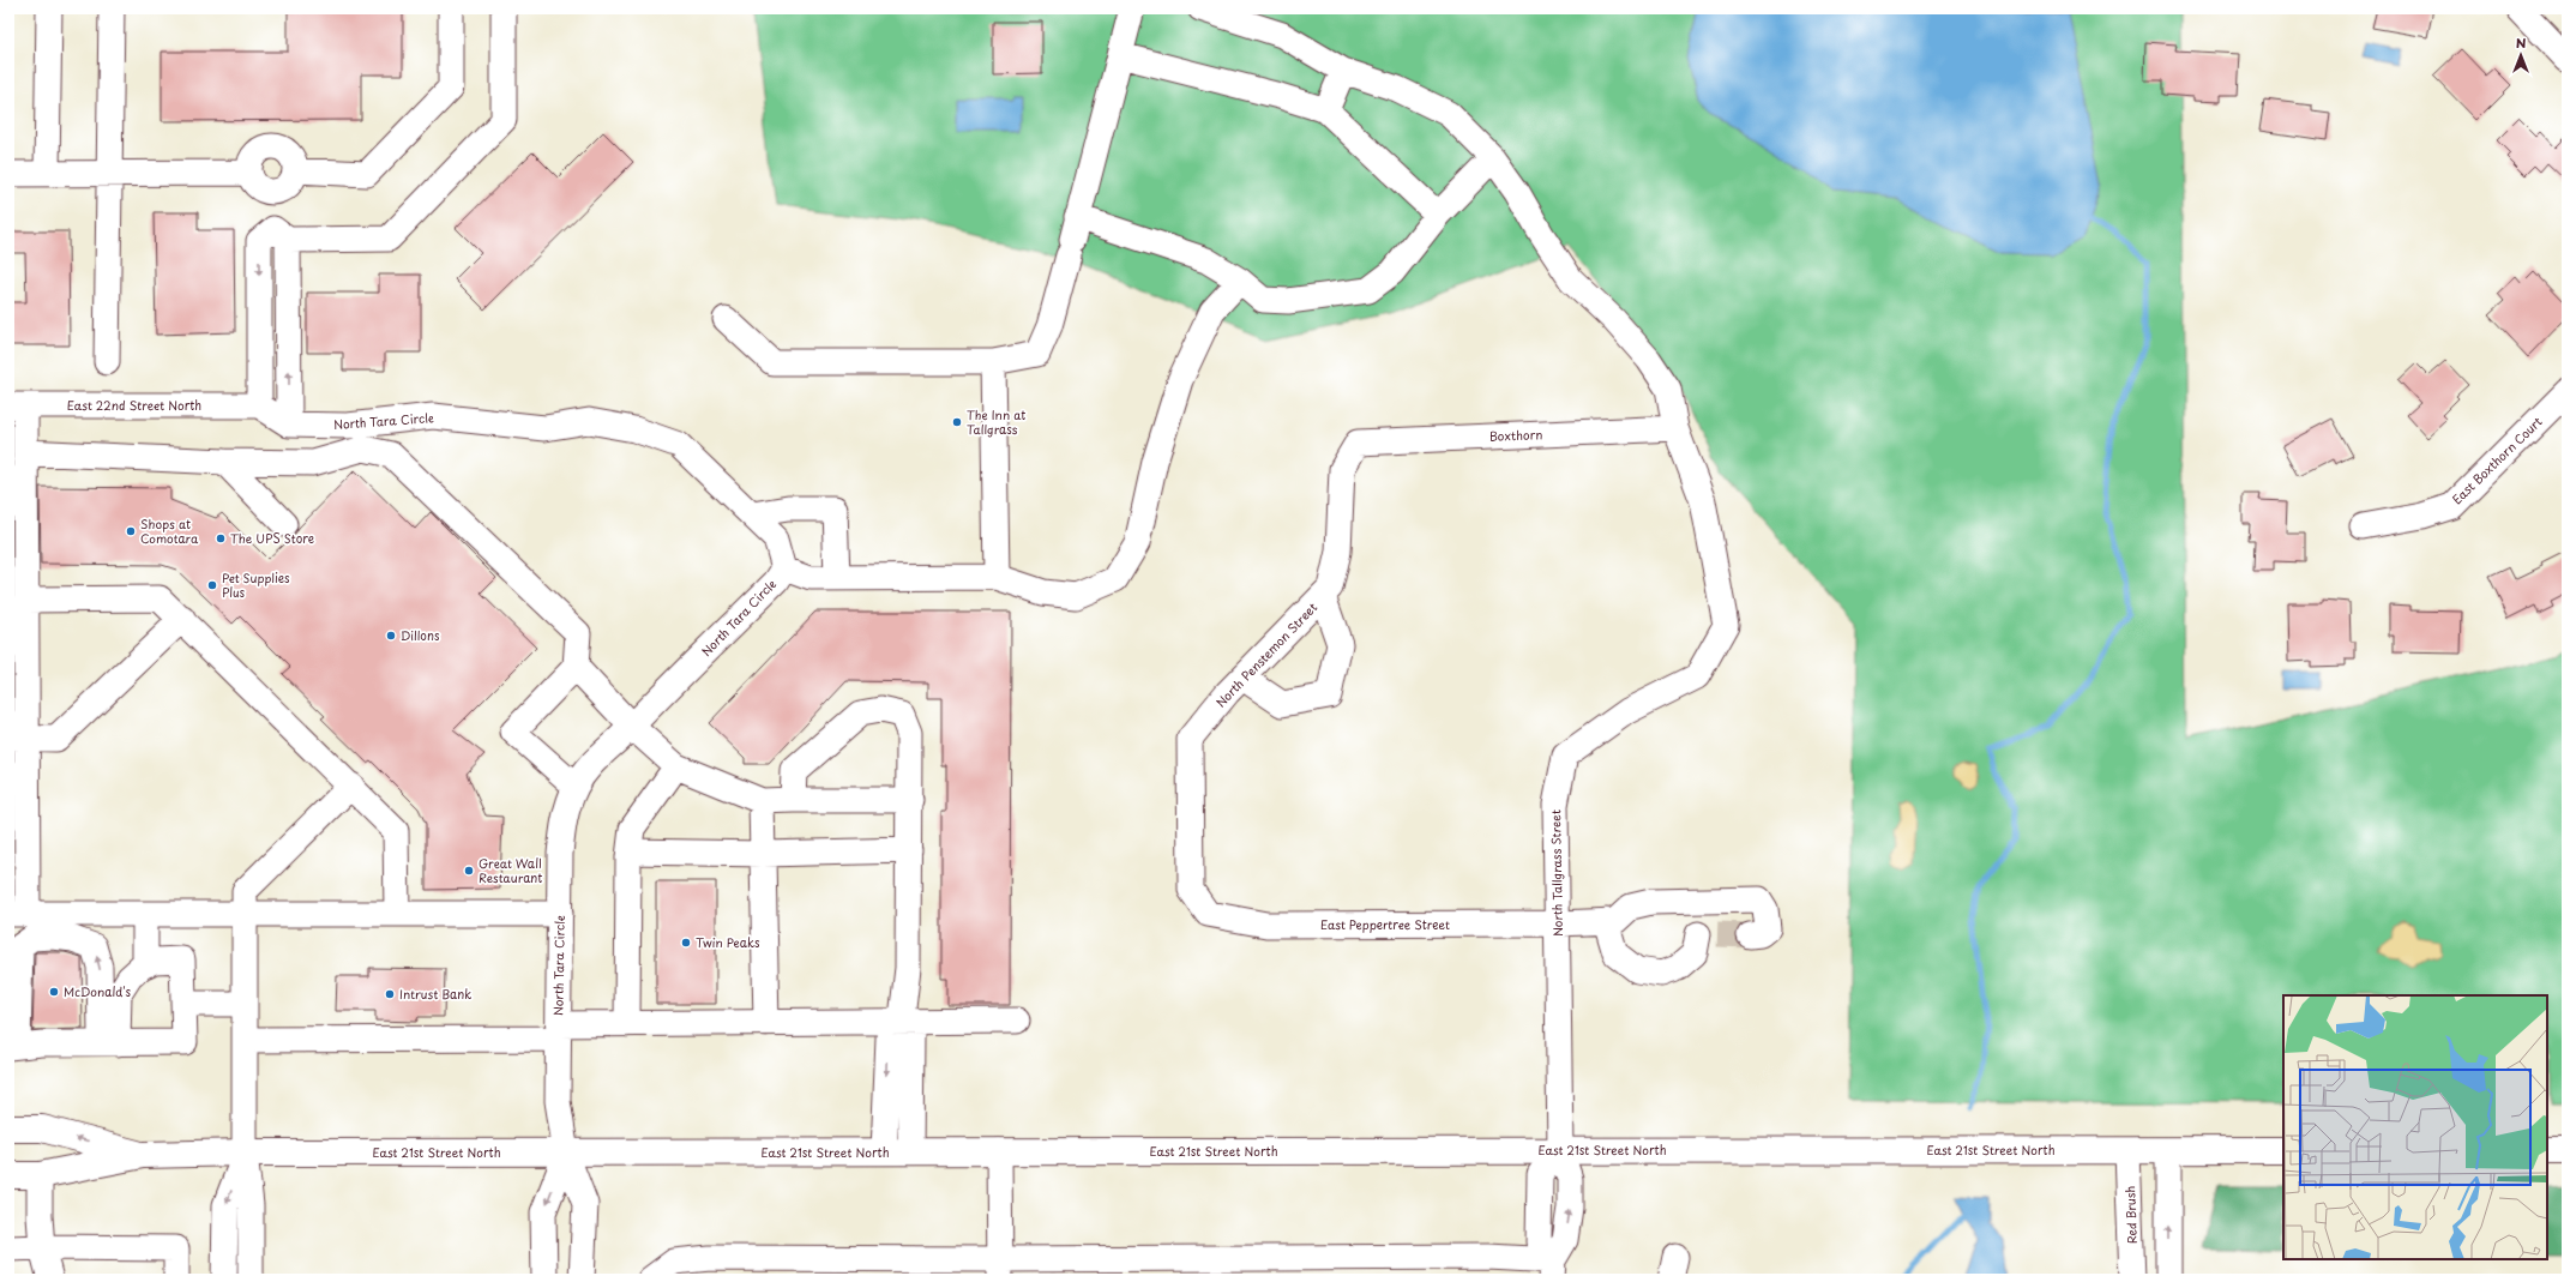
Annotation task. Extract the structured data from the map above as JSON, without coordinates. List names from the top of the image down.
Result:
{
  "streets": {
    "main road": ["East 21st Street North"],
    "street": [
      "East 22nd Street North",
      "North Tara Circle",
      "Boxthorn",
      "East Boxthorn Court",
      "North Penstemon Street",
      "North Tallgrass Street",
      "East Peppertree Street",
      "Red Brush"
    ]
  },
  "crossings": [
    ["North Tara Circle", "East 21st Street North"],
    ["Boxthorn", "North Penstemon Street"],
    ["Boxthorn", "North Tallgrass Street"],
    ["North Penstemon Street", "East Peppertree Street"],
    ["North Tallgrass Street", "East Peppertree Street"],
    ["North Tallgrass Street", "East 21st Street North"],
    ["East 21st Street North", "Red Brush"]
  ],
  "places": [
    "The Inn at Tallgrass",
    "Shops at Comotara",
    "The UPS Store",
    "Pet Supplies Plus",
    "Dillons",
    "Great Wall Restaurant",
    "Twin Peaks",
    "McDonald's",
    "Intrust Bank"
  ],
  "north": "top"
}
